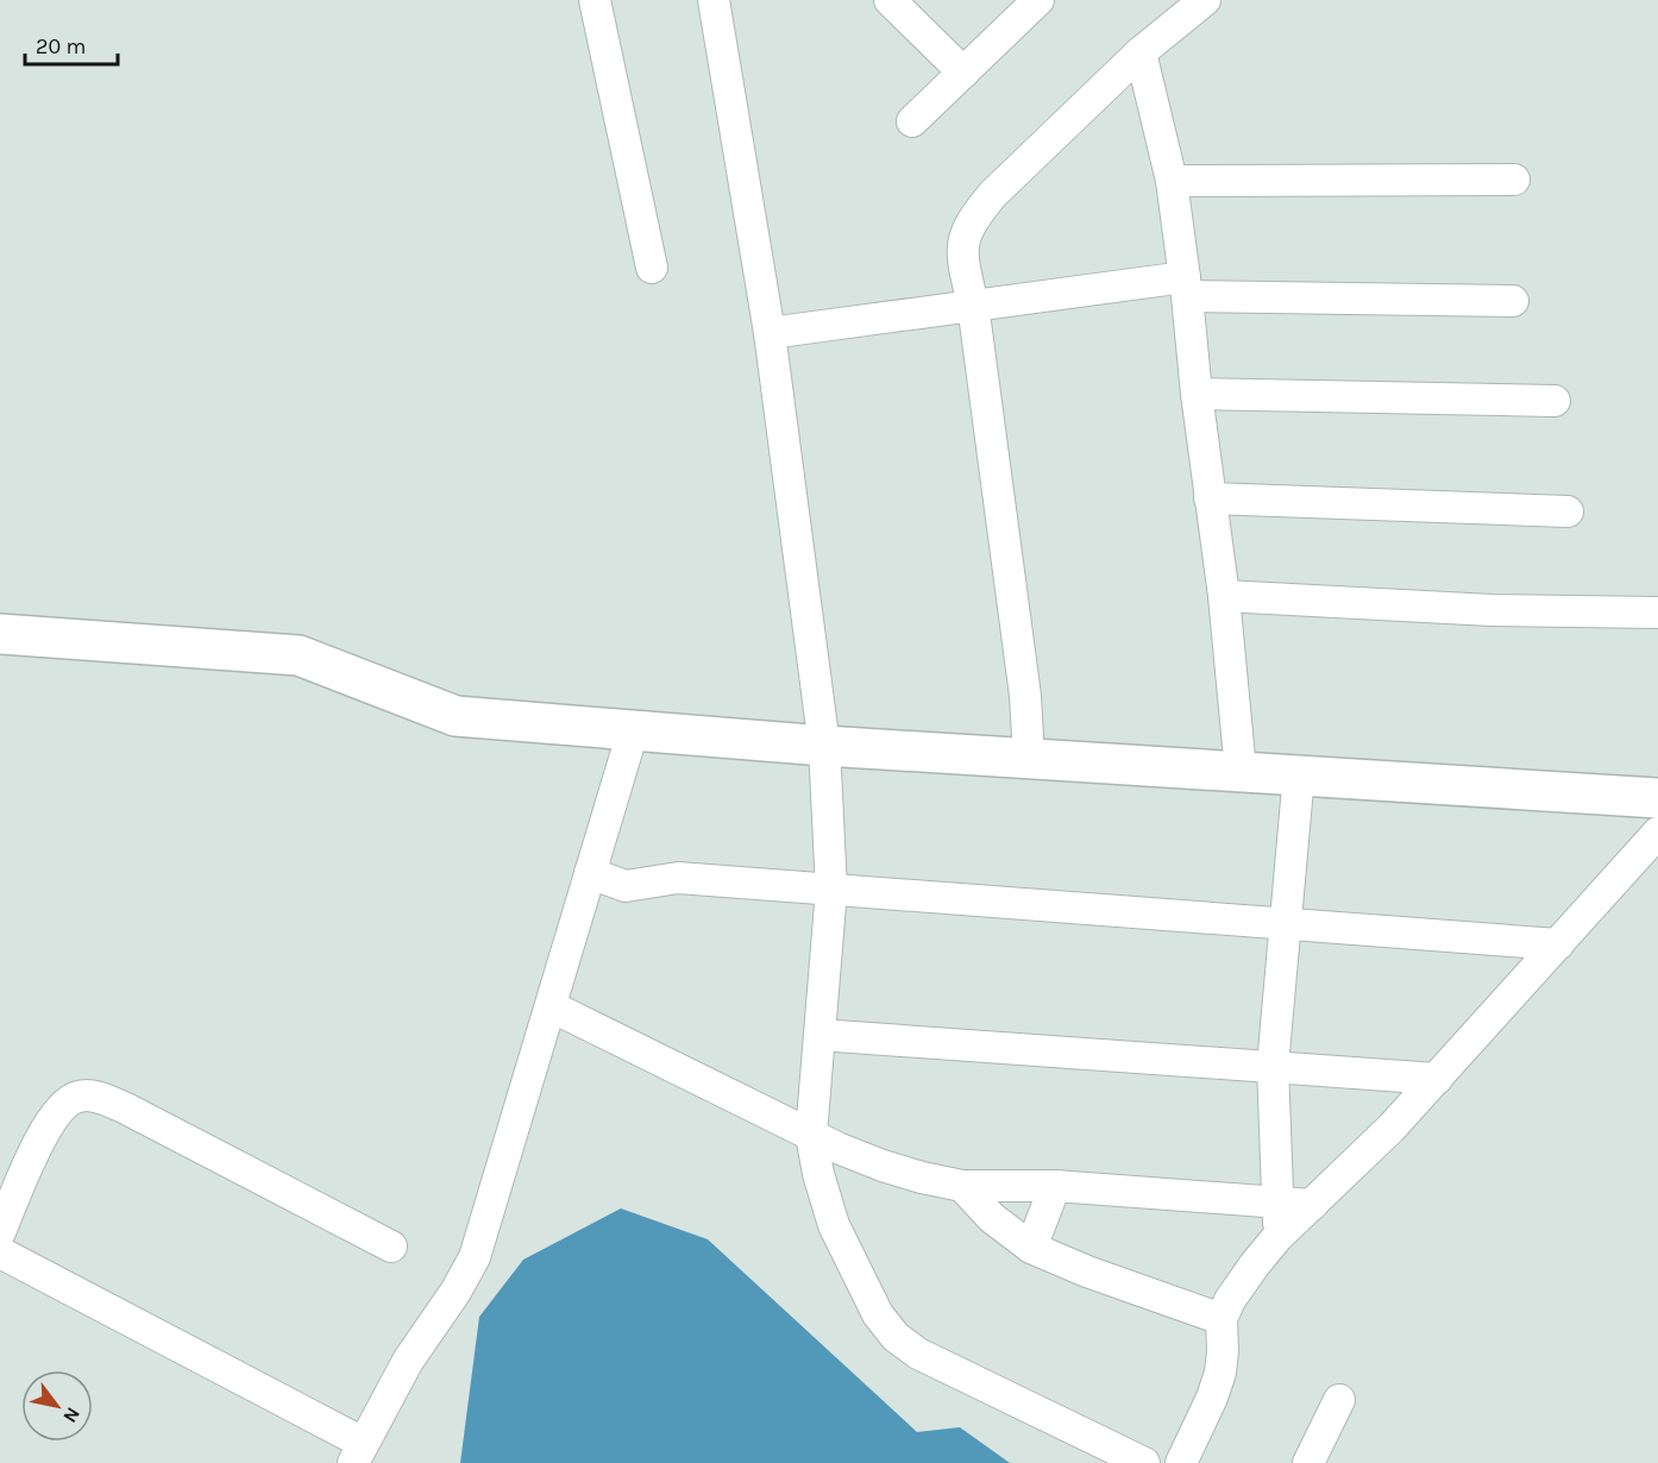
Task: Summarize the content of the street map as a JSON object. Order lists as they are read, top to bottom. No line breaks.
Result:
{"scale_bar":"20 m","north":"bottom right"}
